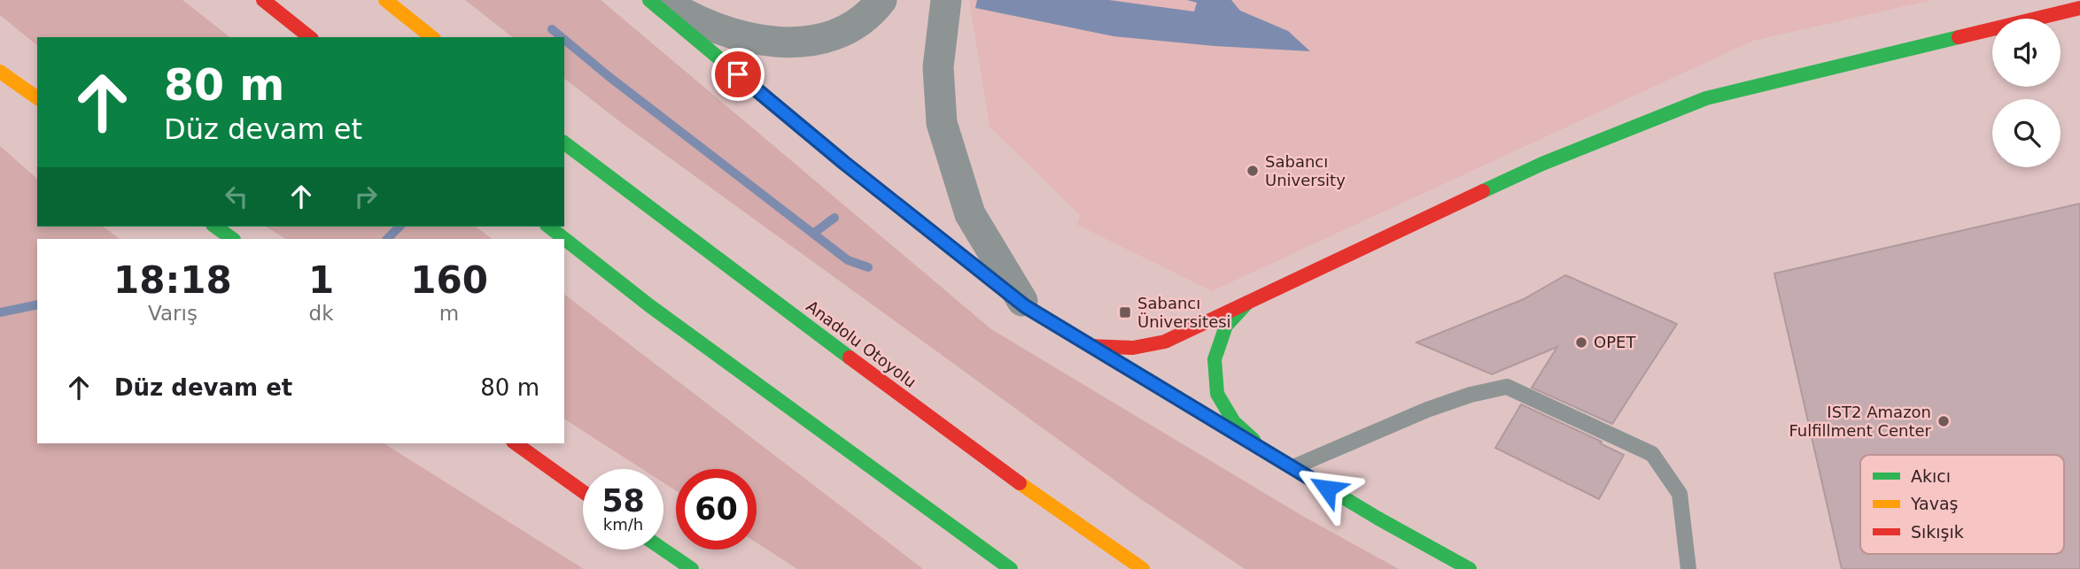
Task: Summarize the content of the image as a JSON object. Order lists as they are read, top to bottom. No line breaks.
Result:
{"streets":{"main road":["Anadolu Otoyolu"]},"places":{"other":["Sabancı University","OPET","IST2 Amazon Fulfillment Center"],"transit":["Sabancı Üniversitesi"]},"legend":["Akıcı","Yavaş","Sıkışık"],"page":{"turn":["80 m","Düz devam et"],"eta":["18:18","Varış","1","dk","160","m"],"list":[{"name":"Düz devam et","value":"80 m"}],"speed":"58 km/h","limit":"60"}}
